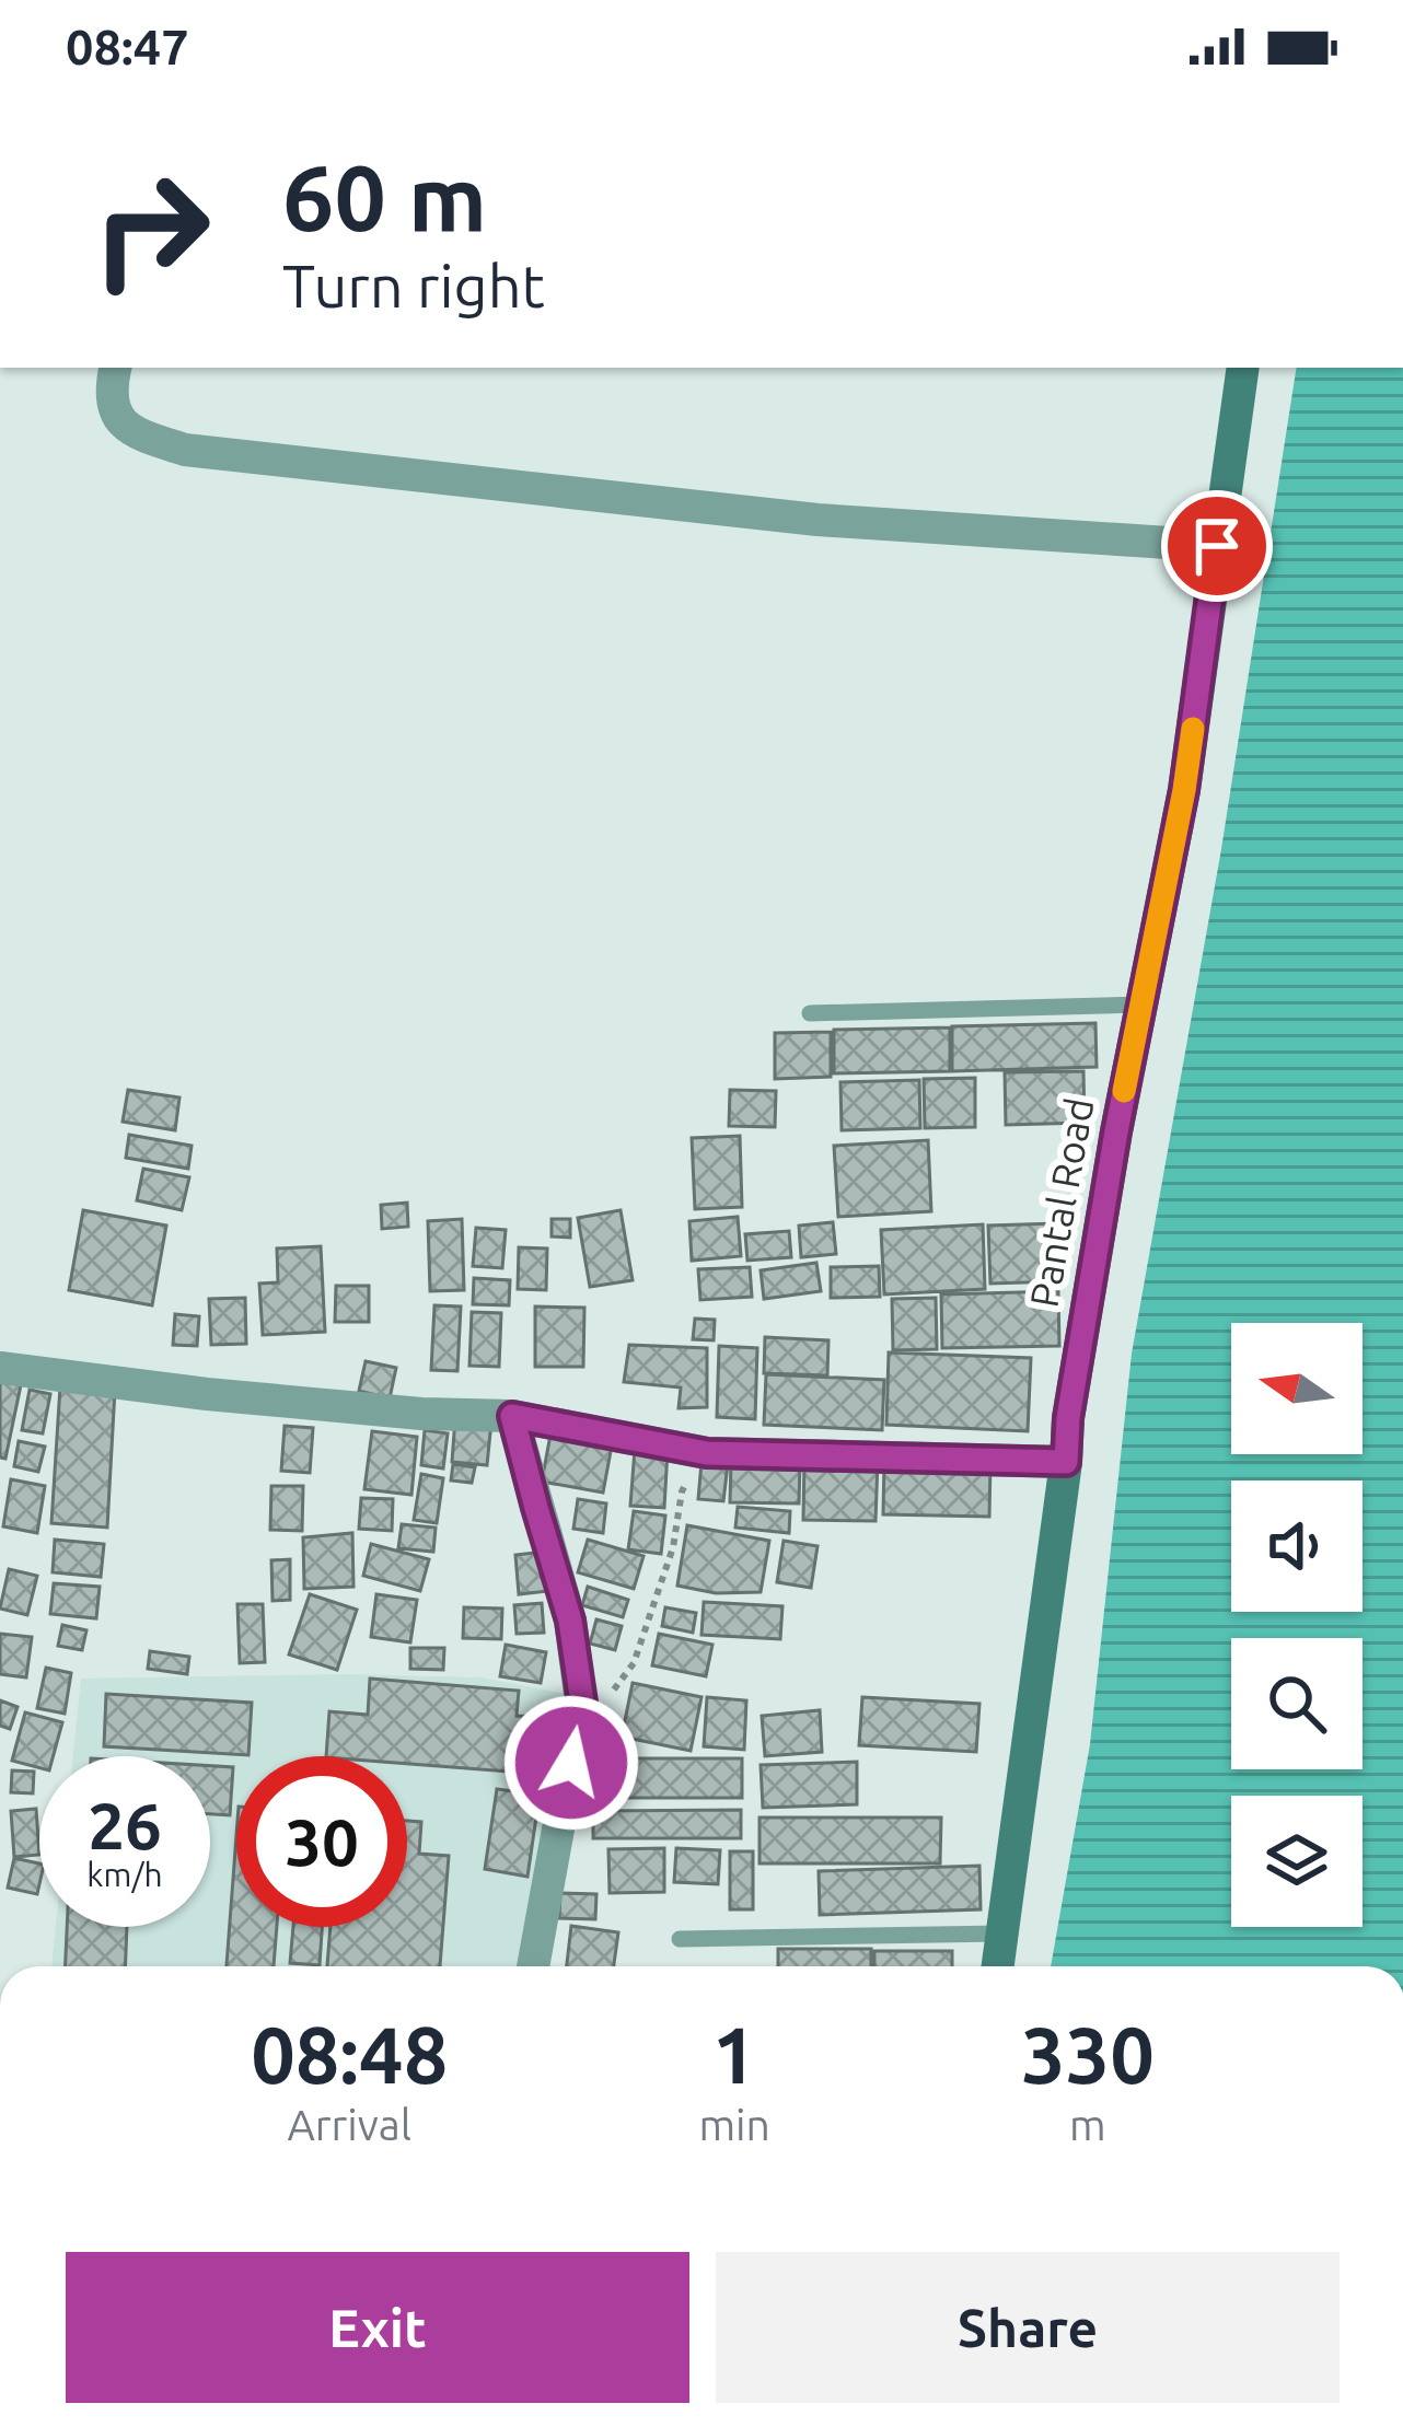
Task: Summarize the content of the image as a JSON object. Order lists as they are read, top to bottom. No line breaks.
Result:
{"streets":{"street":["Pantal Road"]},"north":"left","page":{"status":"08:47","turn":["60 m","Turn right"],"speed":"26 km/h","limit":"30","eta":["08:48","Arrival","1","min","330","m"],"buttons":["Exit","Share"]}}
